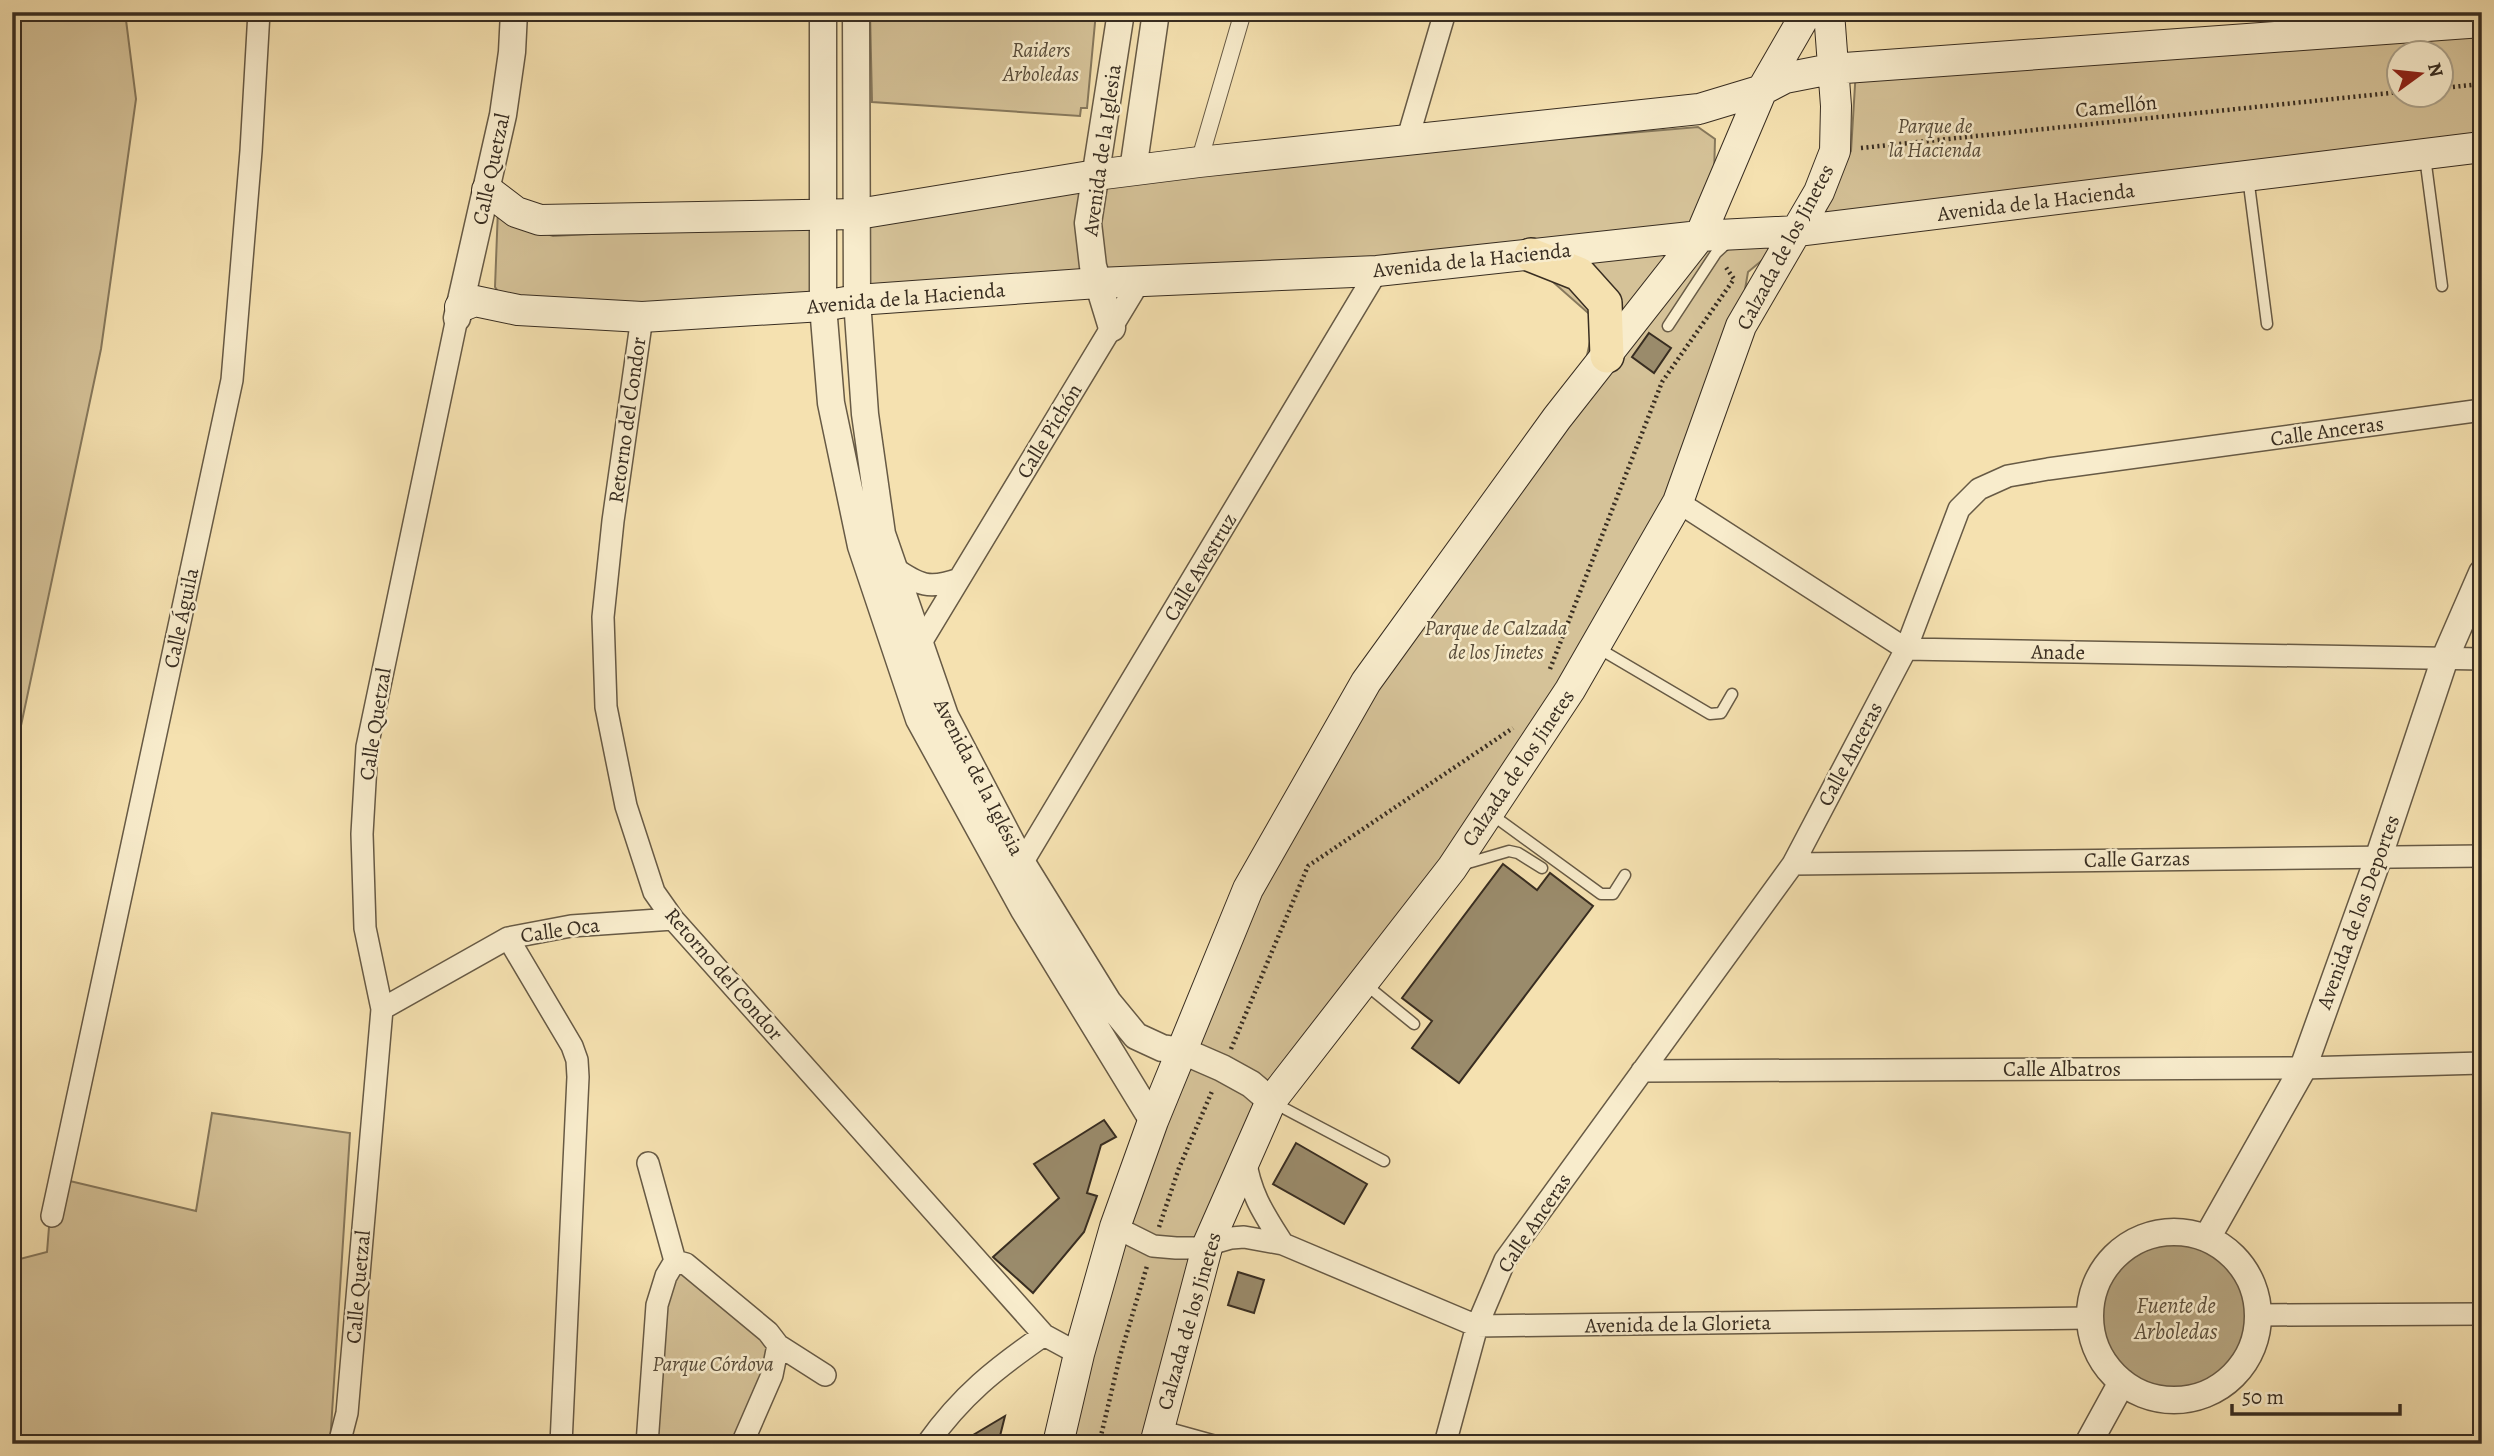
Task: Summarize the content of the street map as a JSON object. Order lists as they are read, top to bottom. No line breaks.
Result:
{"streets":{"main road":["Avenida de la Hacienda","Calzada de los Jinetes"],"street":["Avenida de la Iglesia","Calle Quetzal","Retorno del Condor","Calle Pichón","Calle Anceras","Calle Avestruz","Calle Águila","Anade","Avenida de la Iglésia","Calle Garzas","Avenida de los Deportes","Calle Oca","Calle Albatros","Avenida de la Glorieta"],"path":["Camellón"]},"crossings":[["Camellón","Calzada de los Jinetes"],["Avenida de la Iglesia","Avenida de la Hacienda"],["Avenida de la Iglesia","Calle Pichón"],["Calle Quetzal","Avenida de la Hacienda"],["Calle Quetzal","Calle Oca"],["Avenida de la Hacienda","Calzada de los Jinetes"],["Avenida de la Hacienda","Retorno del Condor"],["Avenida de la Hacienda","Calle Pichón"],["Avenida de la Hacienda","Calle Avestruz"],["Avenida de la Hacienda","Avenida de la Iglésia"],["Calzada de los Jinetes","Avenida de la Iglésia"],["Calzada de los Jinetes","Avenida de la Glorieta"],["Retorno del Condor","Calle Oca"],["Calle Pichón","Avenida de la Iglésia"],["Calle Anceras","Anade"],["Calle Anceras","Calle Garzas"],["Calle Anceras","Calle Albatros"],["Calle Anceras","Avenida de la Glorieta"],["Calle Avestruz","Avenida de la Iglésia"],["Anade","Avenida de los Deportes"],["Calle Garzas","Avenida de los Deportes"],["Avenida de los Deportes","Calle Albatros"],["Avenida de los Deportes","Avenida de la Glorieta"]],"water":["Fuente de Arboledas"],"parks":["Raiders Arboledas","Parque de la Hacienda","Parque de Calzada de los Jinetes","Parque Córdova"],"scale_bar":"50 m","north":"right"}
